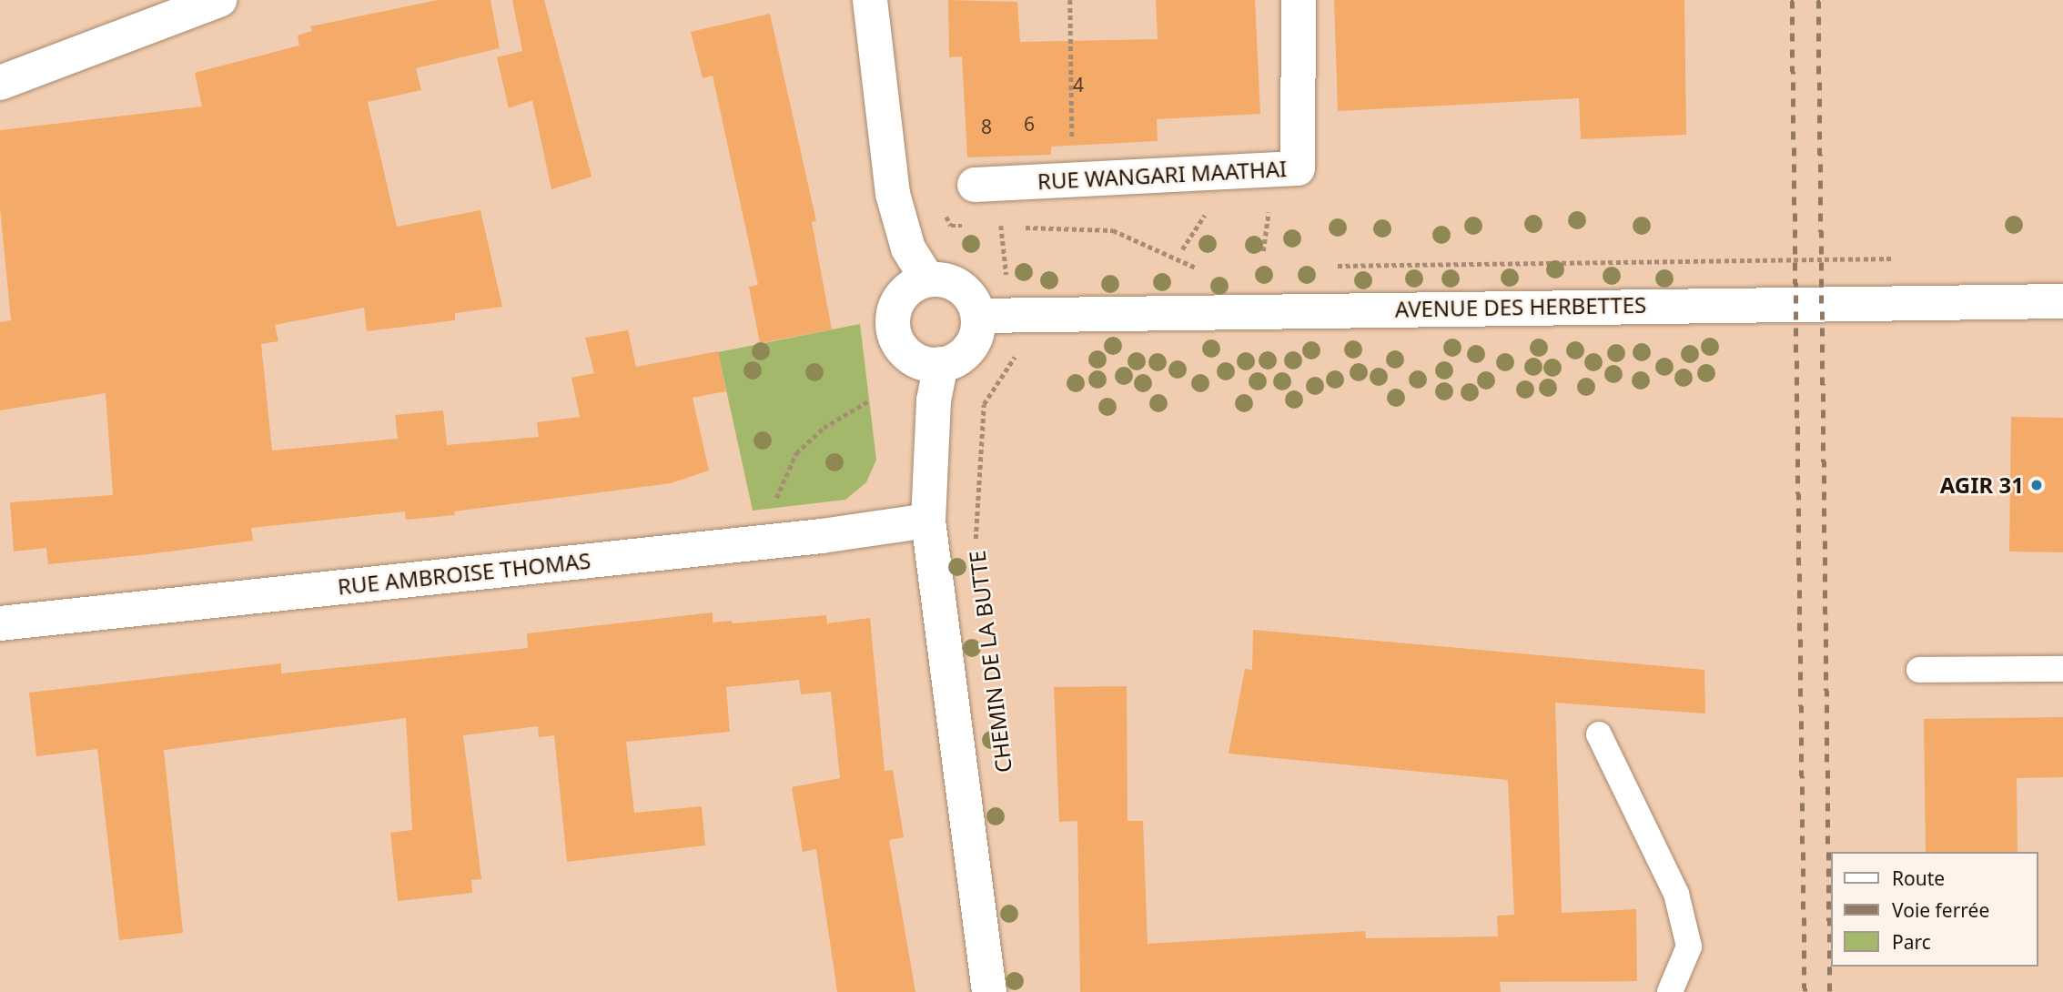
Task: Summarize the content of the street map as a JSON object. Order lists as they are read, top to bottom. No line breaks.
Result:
{"streets":{"street":["RUE WANGARI MAATHAI","AVENUE DES HERBETTES","RUE AMBROISE THOMAS","CHEMIN DE LA BUTTE"]},"crossings":[["AVENUE DES HERBETTES","CHEMIN DE LA BUTTE"],["RUE AMBROISE THOMAS","CHEMIN DE LA BUTTE"]],"places":["AGIR 31"],"house_numbers":["4","6","8"],"legend":["Route","Voie ferrée","Parc"]}
